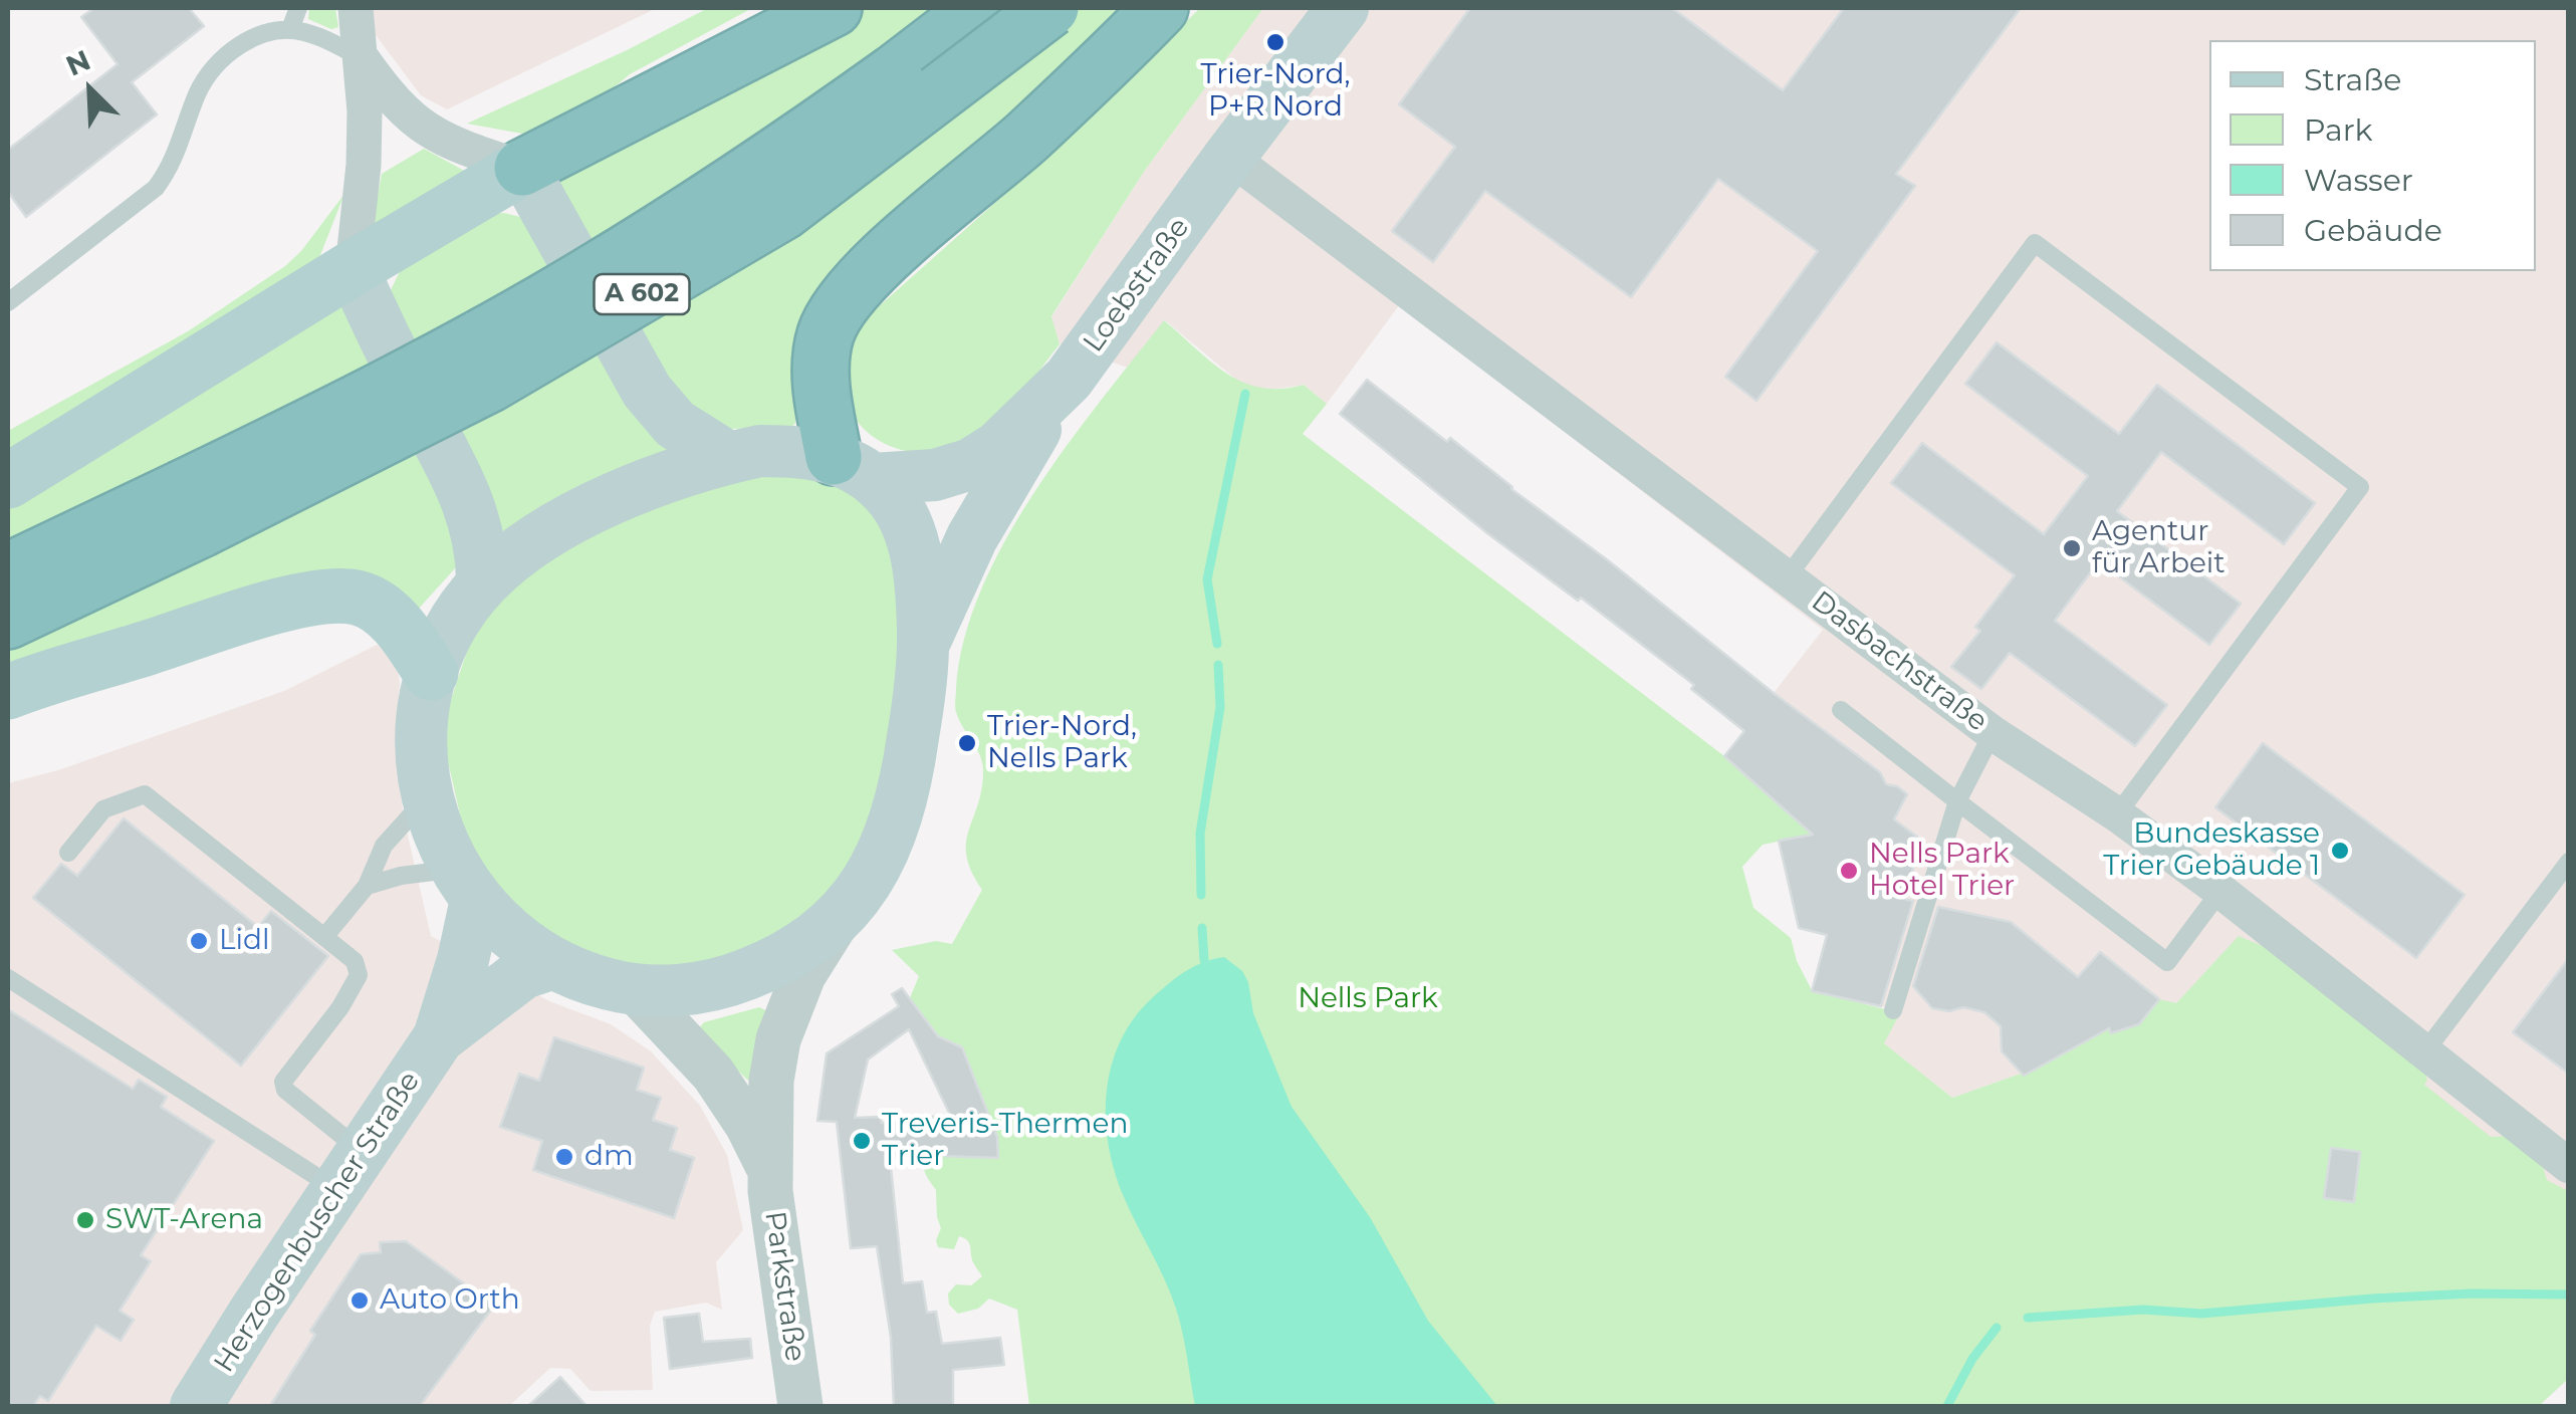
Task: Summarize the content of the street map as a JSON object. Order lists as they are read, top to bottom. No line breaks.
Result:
{"streets":{"highway":["A 602"],"main road":["Loebstraße","Herzogenbuscher Straße"],"street":["Dasbachstraße","Parkstraße"]},"crossings":[["Loebstraße","Dasbachstraße"],["Loebstraße","Herzogenbuscher Straße"],["Loebstraße","Parkstraße"]],"parks":["Nells Park"],"places":["Trier-Nord, P+R Nord","Agentur für Arbeit","Trier-Nord, Nells Park","Bundeskasse Trier Gebäude 1","Nells Park Hotel Trier","Lidl","Treveris-Thermen Trier","dm","SWT-Arena","Auto Orth"],"legend":["Straße","Park","Wasser","Gebäude"],"north":"top left"}
